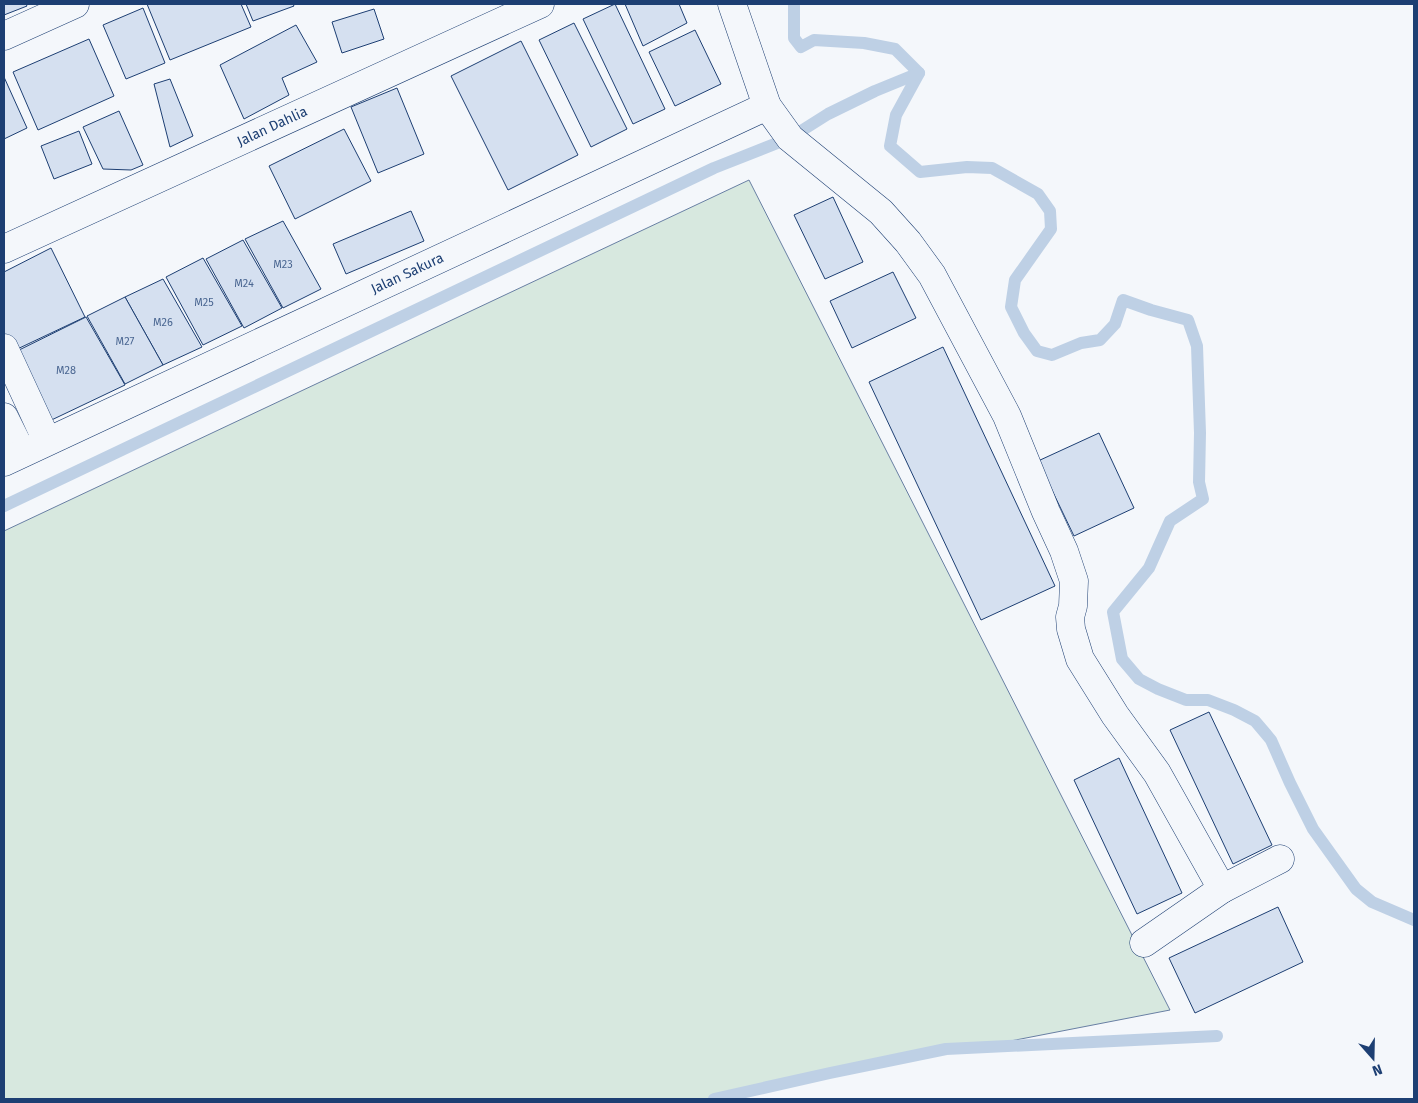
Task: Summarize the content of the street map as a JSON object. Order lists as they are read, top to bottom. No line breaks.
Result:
{"streets":{"street":["Jalan Dahlia","Jalan Sakura"]},"house_numbers":["M23","M24","M25","M26","M27","M28"],"north":"bottom"}
